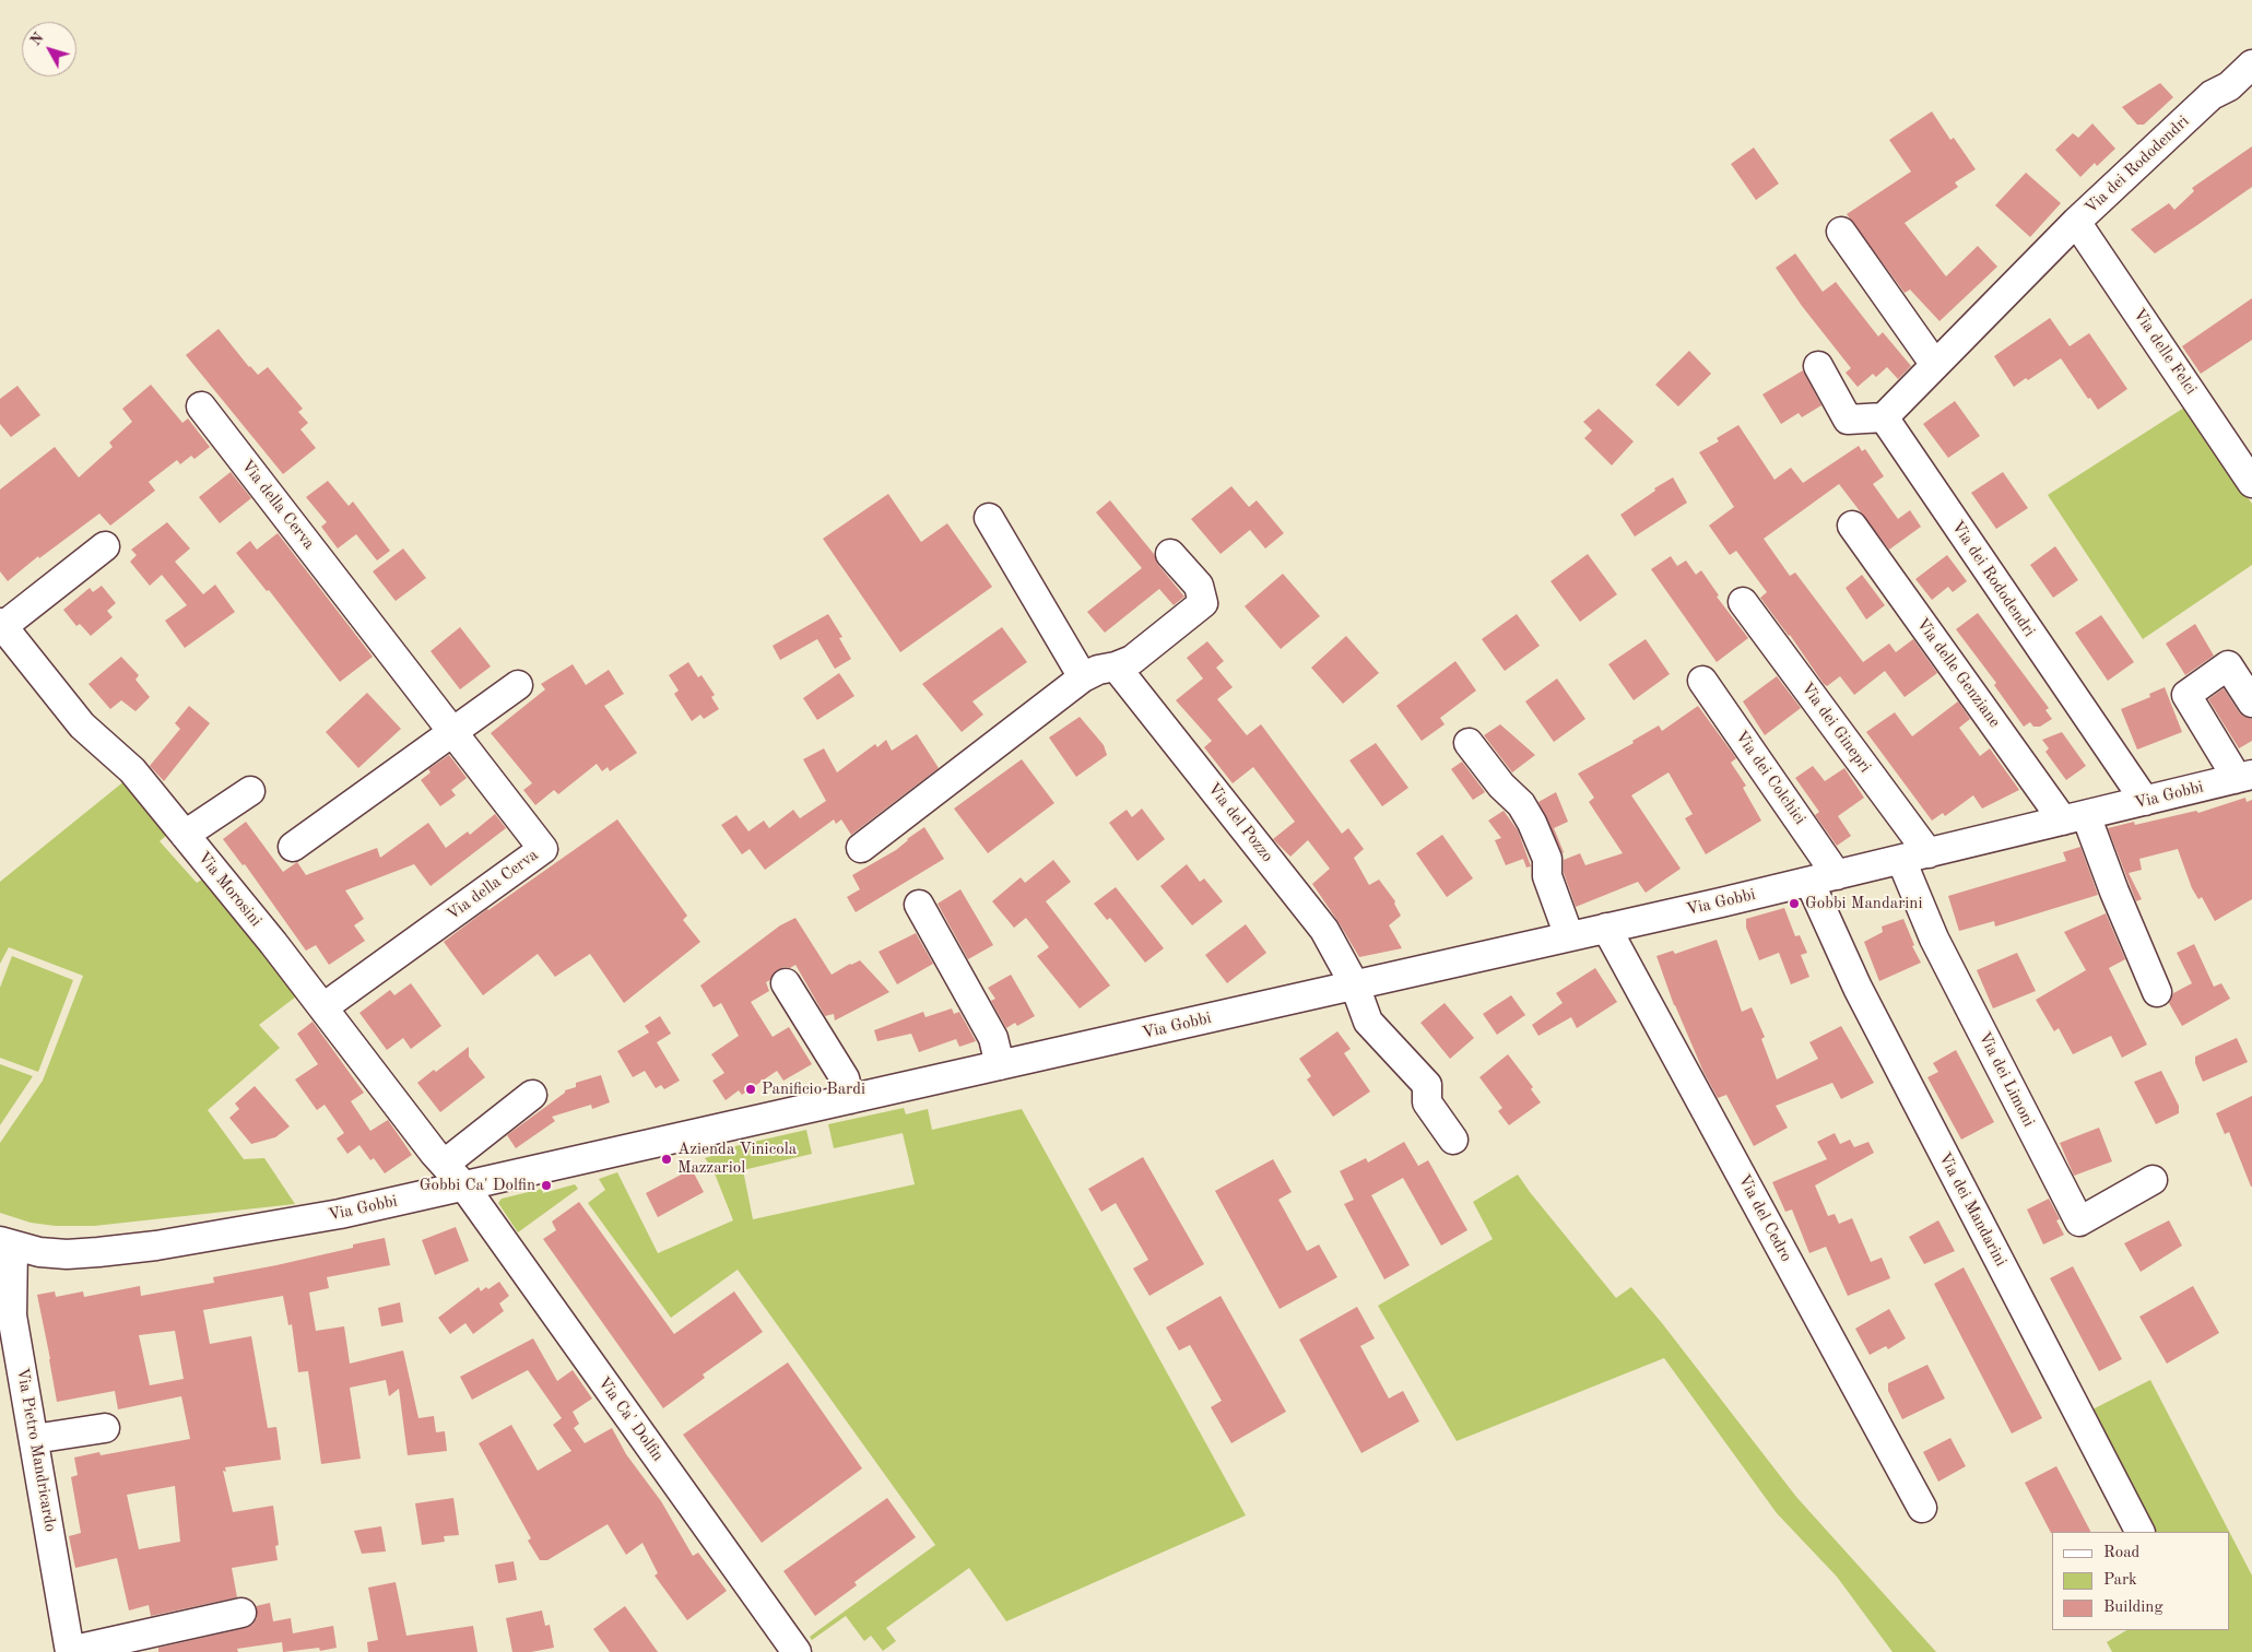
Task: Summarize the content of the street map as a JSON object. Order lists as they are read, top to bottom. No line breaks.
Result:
{"streets":{"street":["Via dei Rododendri","Via delle Felci","Via della Cerva","Via delle Genziane","Via dei Ginepri","Via dei Colchici","Via Gobbi","Via del Pozzo","Via Morosini","Via dei Limoni","Via dei Mandarini","Via del Cedro","Via Ca' Dolfin","Via Pietro Mandricardo"]},"crossings":[["Via dei Rododendri","Via delle Felci"],["Via dei Rododendri","Via Gobbi"],["Via della Cerva","Via Morosini"],["Via delle Genziane","Via Gobbi"],["Via dei Ginepri","Via Gobbi"],["Via dei Colchici","Via Gobbi"],["Via dei Colchici","Via dei Mandarini"],["Via Gobbi","Via del Pozzo"],["Via Gobbi","Via Morosini"],["Via Gobbi","Via dei Limoni"],["Via Gobbi","Via dei Mandarini"],["Via Gobbi","Via del Cedro"],["Via Gobbi","Via Ca' Dolfin"],["Via Gobbi","Via Pietro Mandricardo"],["Via Morosini","Via Ca' Dolfin"]],"places":["Gobbi Mandarini","Panificio Bardi","Azienda Vinicola Mazzariol","Gobbi Ca' Dolfin"],"legend":["Road","Park","Building"],"north":"top left"}
